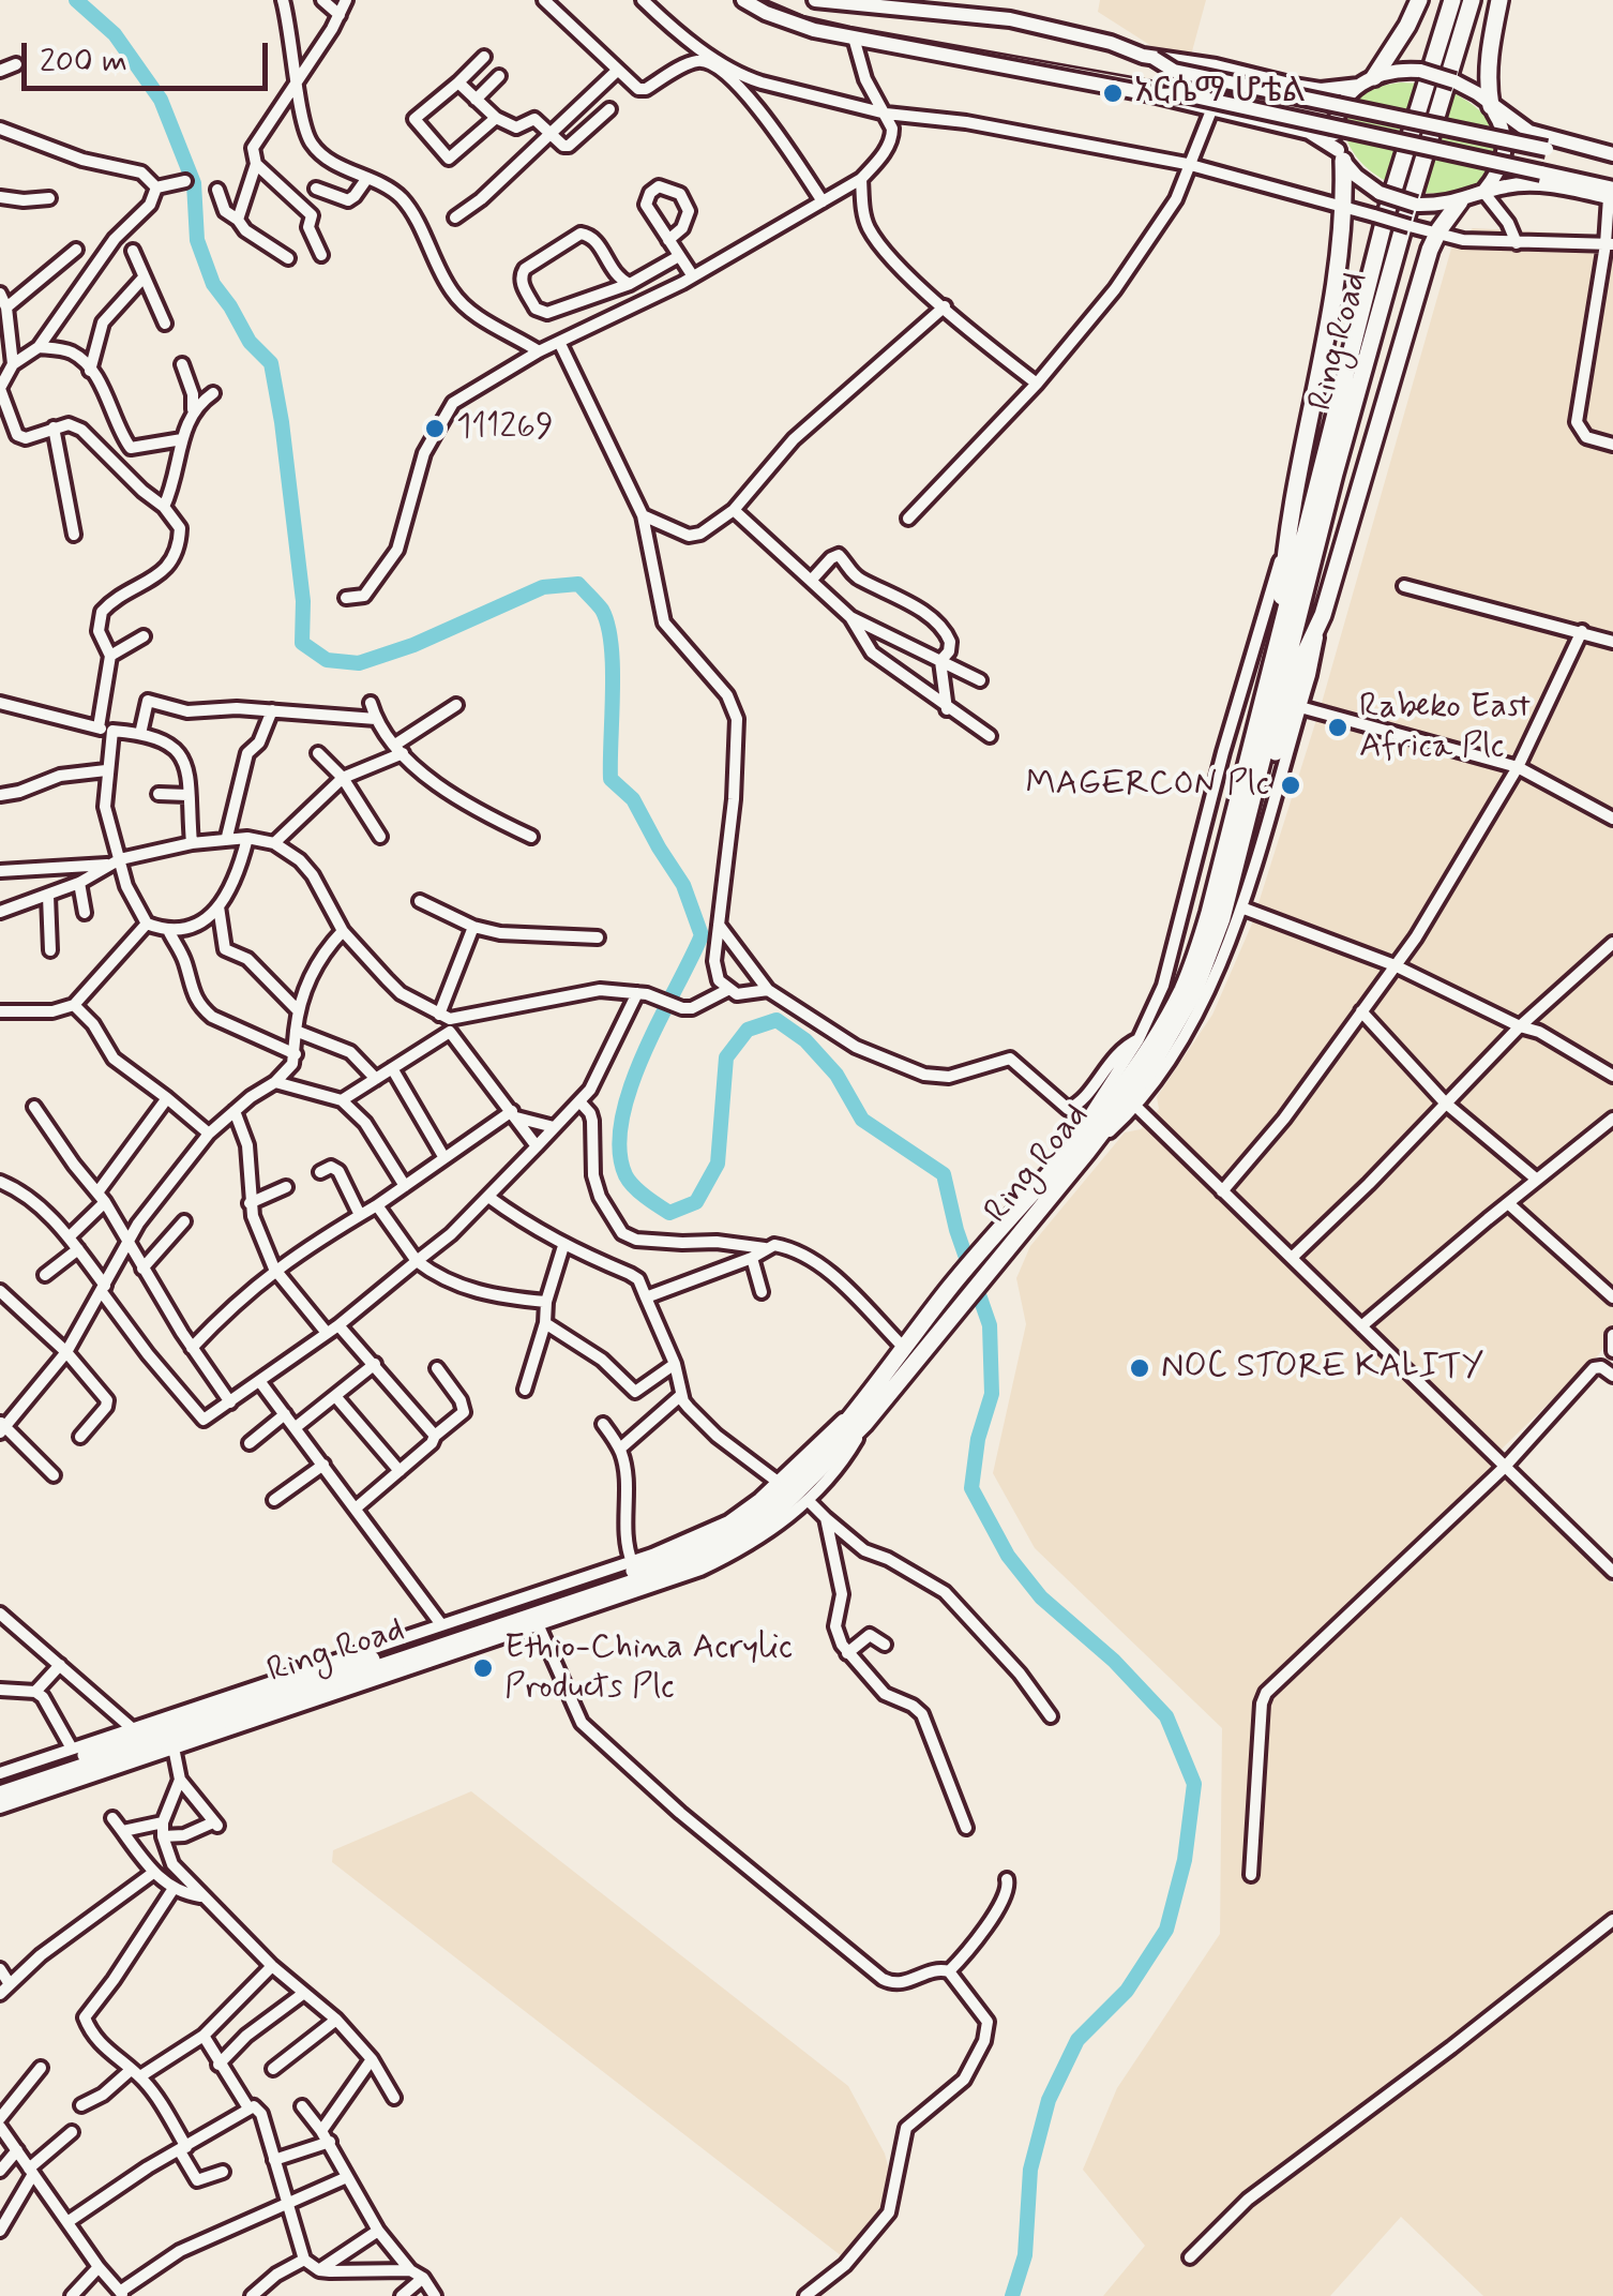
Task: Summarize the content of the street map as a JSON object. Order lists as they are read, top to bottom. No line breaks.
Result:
{"streets":{"highway":["Ring Road"]},"places":["አርሴማ ሆቴል","111269","Rabeko East Africa Plc","MAGERCON Plc","NOC STORE KALITY","Ethio-China Acrylic Products Plc"],"scale_bar":"200 m"}
